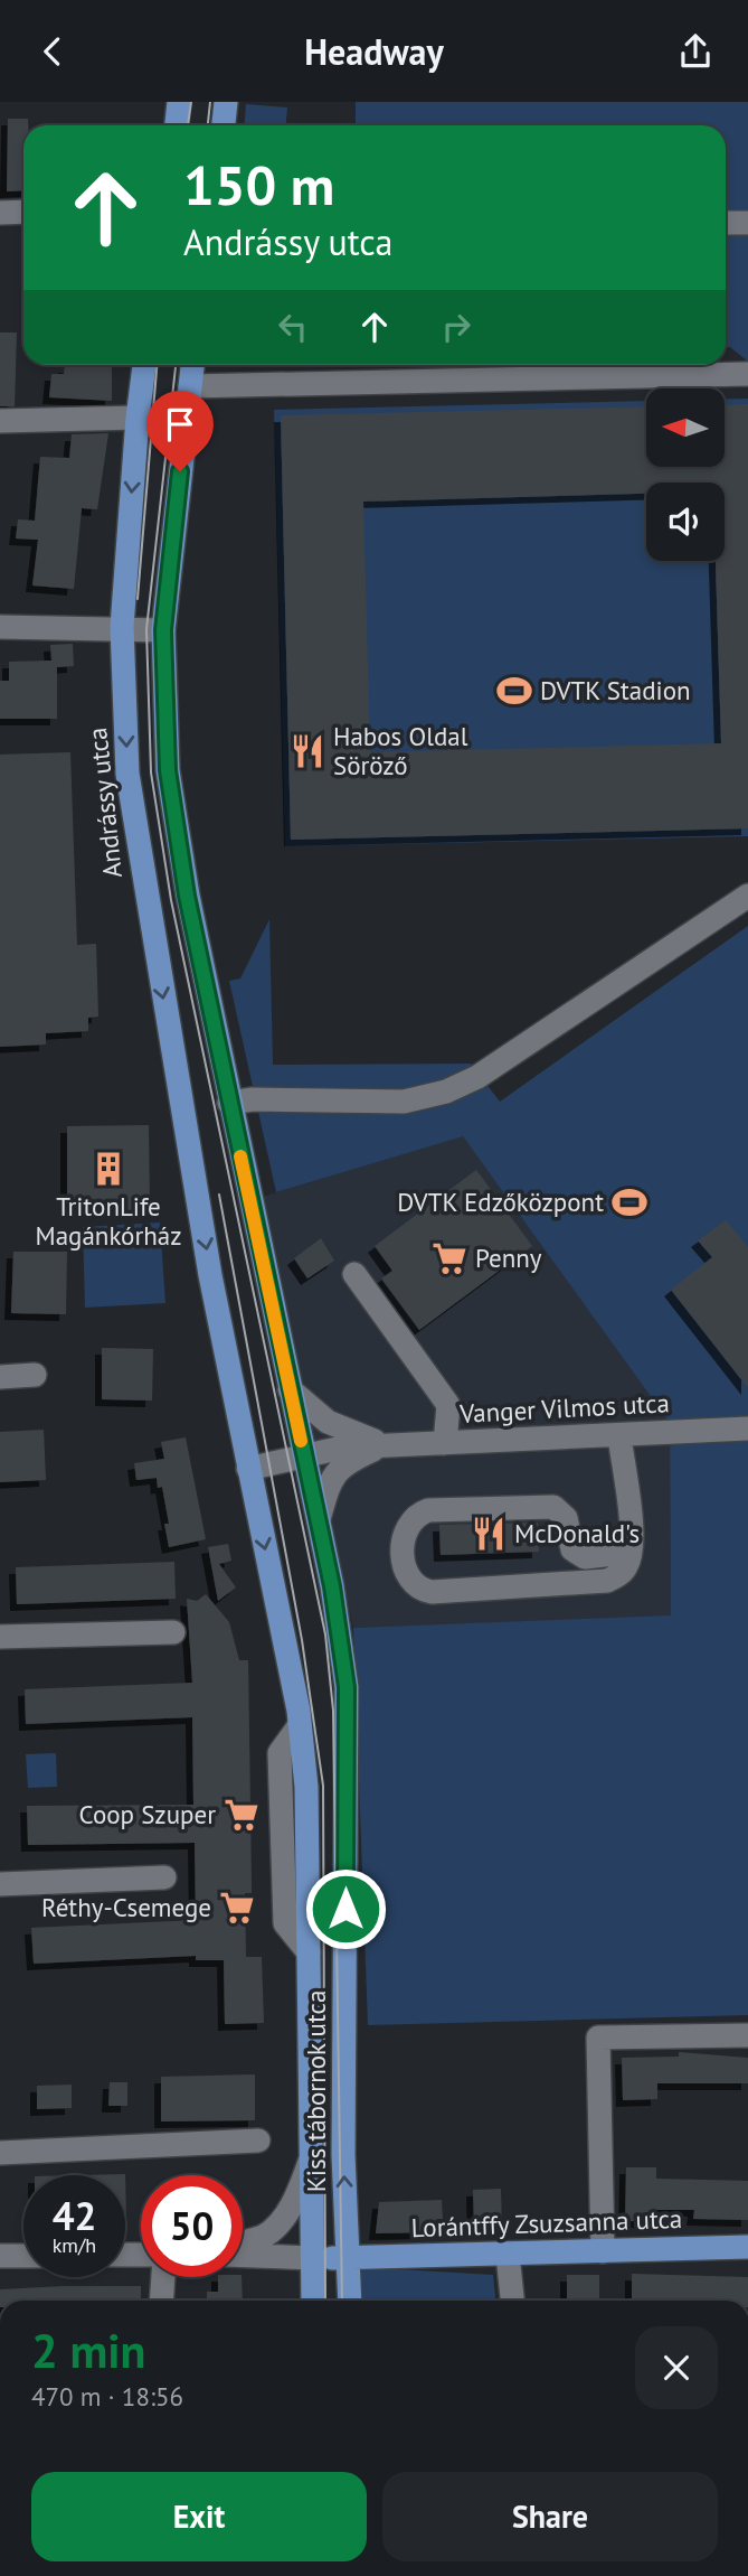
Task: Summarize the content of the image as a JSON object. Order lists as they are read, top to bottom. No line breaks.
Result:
{"streets":{"main road":["Andrássy utca","Kiss tábornok utca","Lorántffy Zsuzsanna utca"],"street":["Vanger Vilmos utca"]},"crossings":[["Andrássy utca","Vanger Vilmos utca"],["Andrássy utca","Kiss tábornok utca"],["Vanger Vilmos utca","Kiss tábornok utca"],["Kiss tábornok utca","Lorántffy Zsuzsanna utca"]],"places":{"sports":["DVTK Stadion","DVTK Edzőközpont"],"restaurant":["Habos Oldal Söröző","McDonald's"],"building":["TritonLife Magánkórház"],"supermarket":["Penny","Coop Szuper","Réthy-Csemege"]},"north":"left","page":{"header":"Headway","turn":["150 m","Andrássy utca"],"speed":"42 km/h","limit":"50","heading":["2 min","470 m · 18:56"],"buttons":["Exit","Share"]}}
